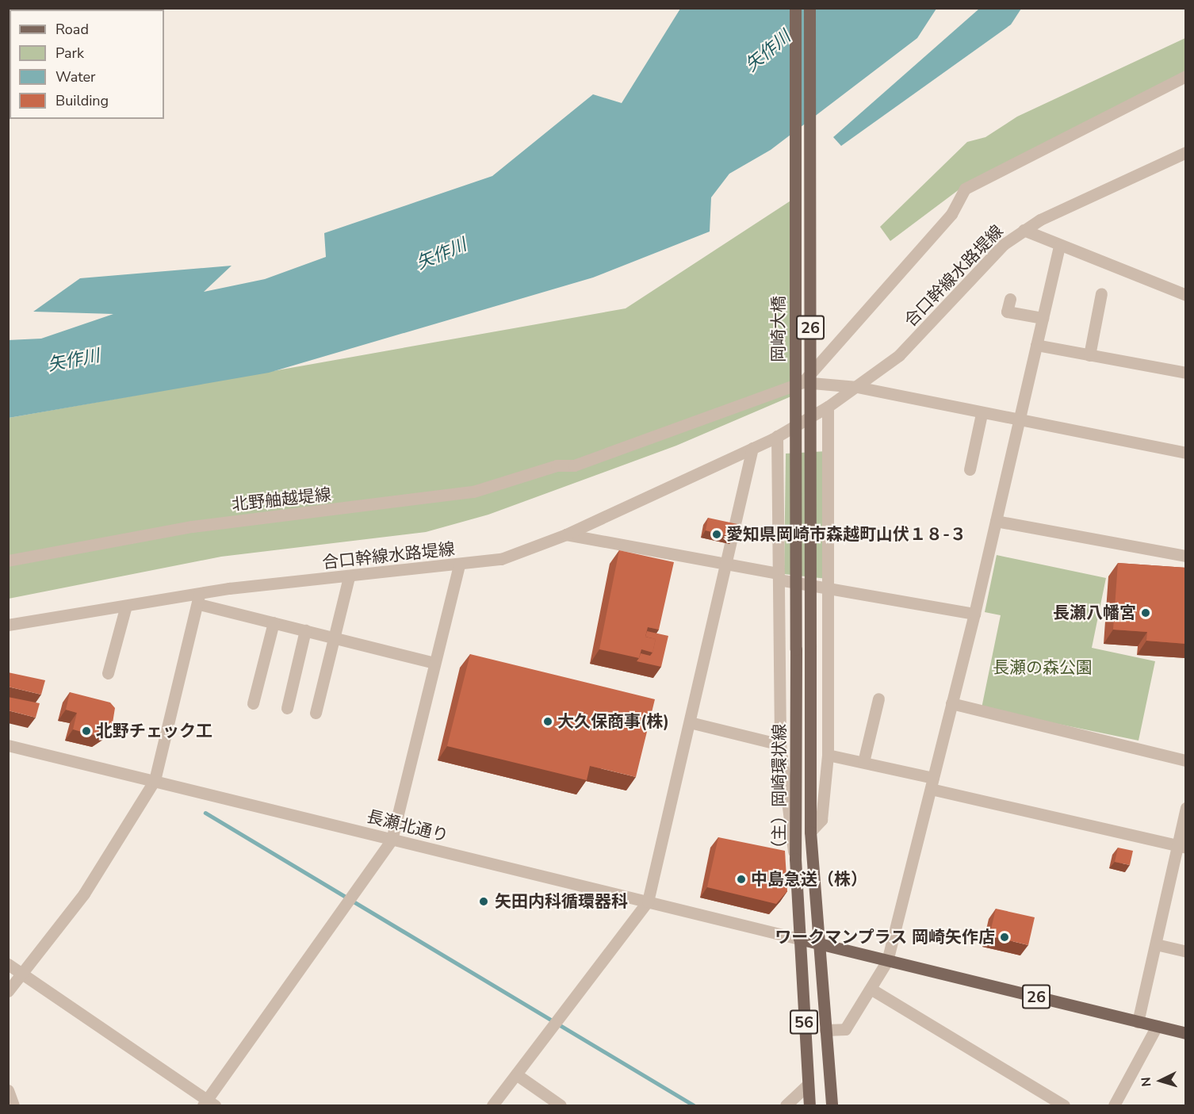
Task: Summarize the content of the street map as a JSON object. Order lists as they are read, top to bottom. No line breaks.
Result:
{"streets":{"main road":["26","岡崎大橋","（主）岡崎環状線","56"],"street":["合口幹線水路堤線","北野舳越堤線","長瀬北通り"]},"crossings":[["26","（主）岡崎環状線"],["26","長瀬北通り"],["26","56"],["岡崎大橋","（主）岡崎環状線"],["（主）岡崎環状線","長瀬北通り"],["（主）岡崎環状線","56"],["長瀬北通り","56"]],"water":["矢作川"],"parks":["長瀬の森公園"],"places":["愛知県岡崎市森越町山伏１８‐３","長瀬八幡宮","大久保商事(株)","北野チェック工","中島急送（株）","矢田内科循環器科","ワークマンプラス 岡崎矢作店"],"legend":["Road","Park","Water","Building"],"north":"left"}
